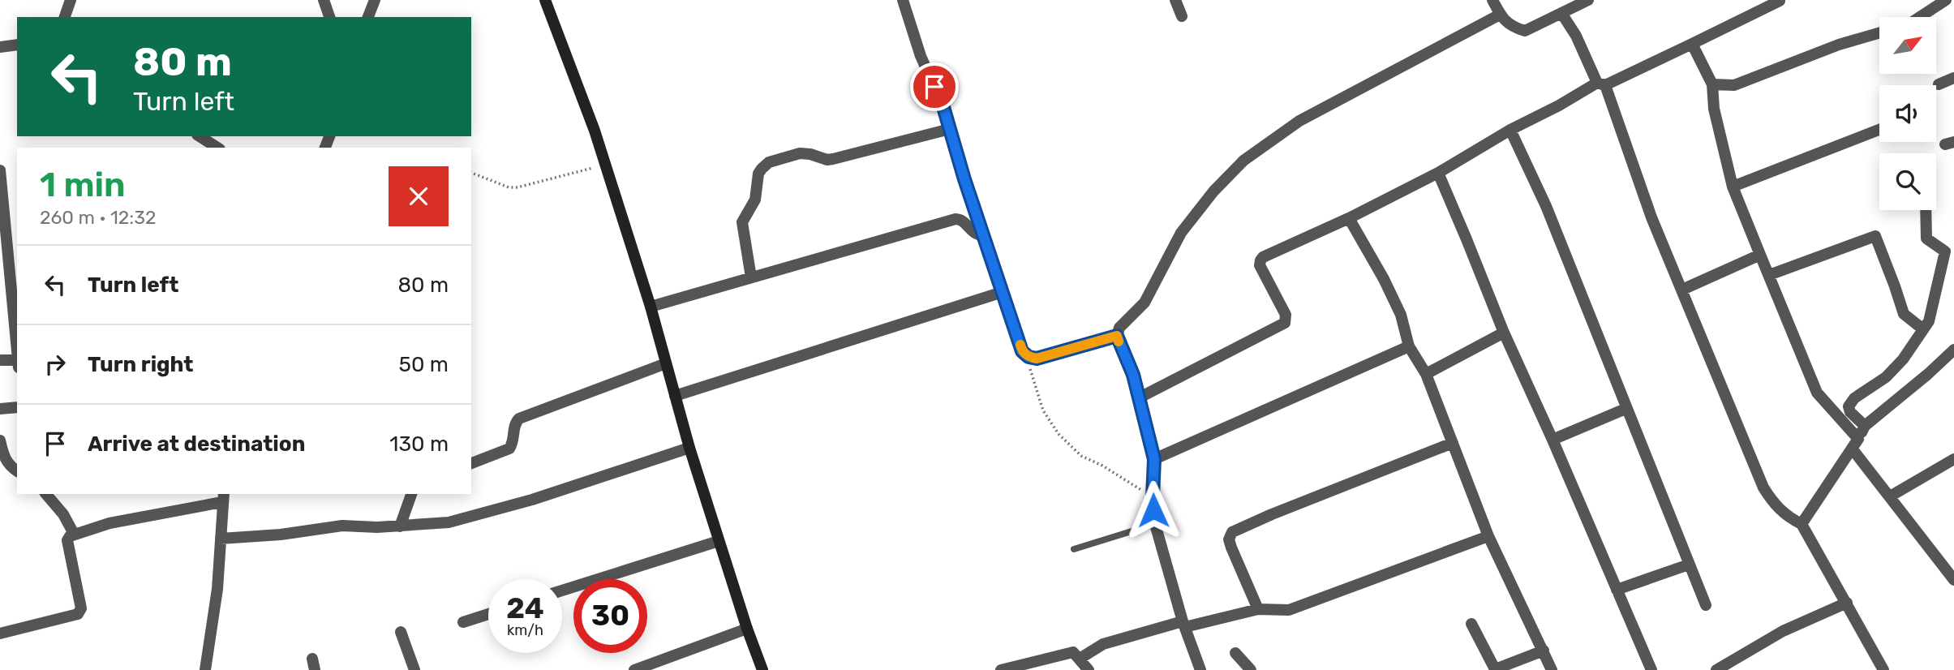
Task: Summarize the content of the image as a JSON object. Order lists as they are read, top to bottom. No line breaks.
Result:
{"north":"top right","page":{"turn":["80 m","Turn left"],"heading":["1 min","260 m · 12:32"],"list":[{"name":"Turn left","value":"80 m"},{"name":"Turn right","value":"50 m"},{"name":"Arrive at destination","value":"130 m"}],"speed":"24 km/h","limit":"30"}}
